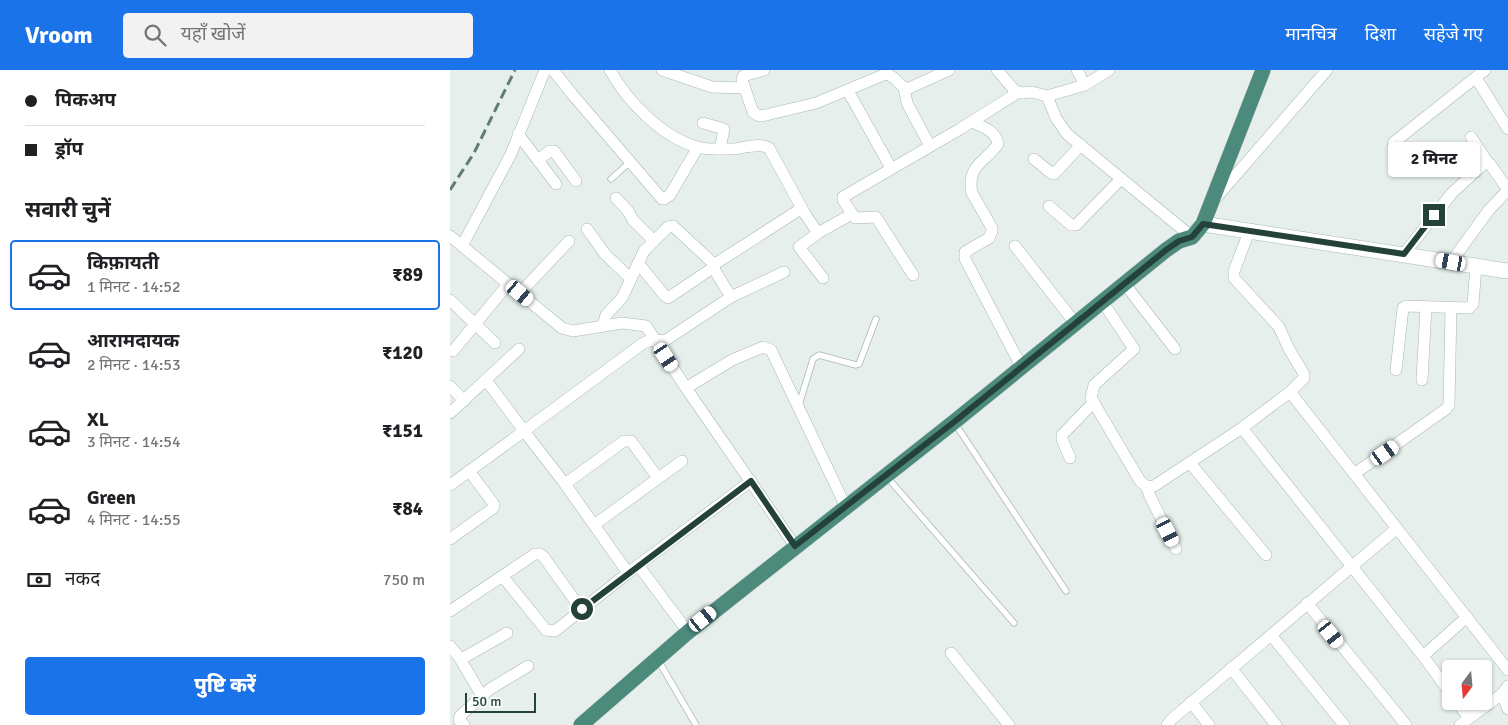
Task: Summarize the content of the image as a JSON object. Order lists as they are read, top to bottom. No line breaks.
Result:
{"scale_bar":"50 m","north":"bottom","page":{"header":"Vroom","search":"यहाँ खोजें","nav":["मानचित्र","दिशा","सहेजे गए"],"banner":["पिकअप","ड्रॉप"],"bubble":"2 मिनट","heading":"सवारी चुनें","list":[{"name":"किफ़ायती","note":"1 मिनट · 14:52","value":"₹89"},{"name":"आरामदायक","note":"2 मिनट · 14:53","value":"₹120"},{"name":"XL","note":"3 मिनट · 14:54","value":"₹151"},{"name":"Green","note":"4 मिनट · 14:55","value":"₹84"}],"pay":["नकद","750 m"],"buttons":"पुष्टि करें","scale":"50 m"}}
